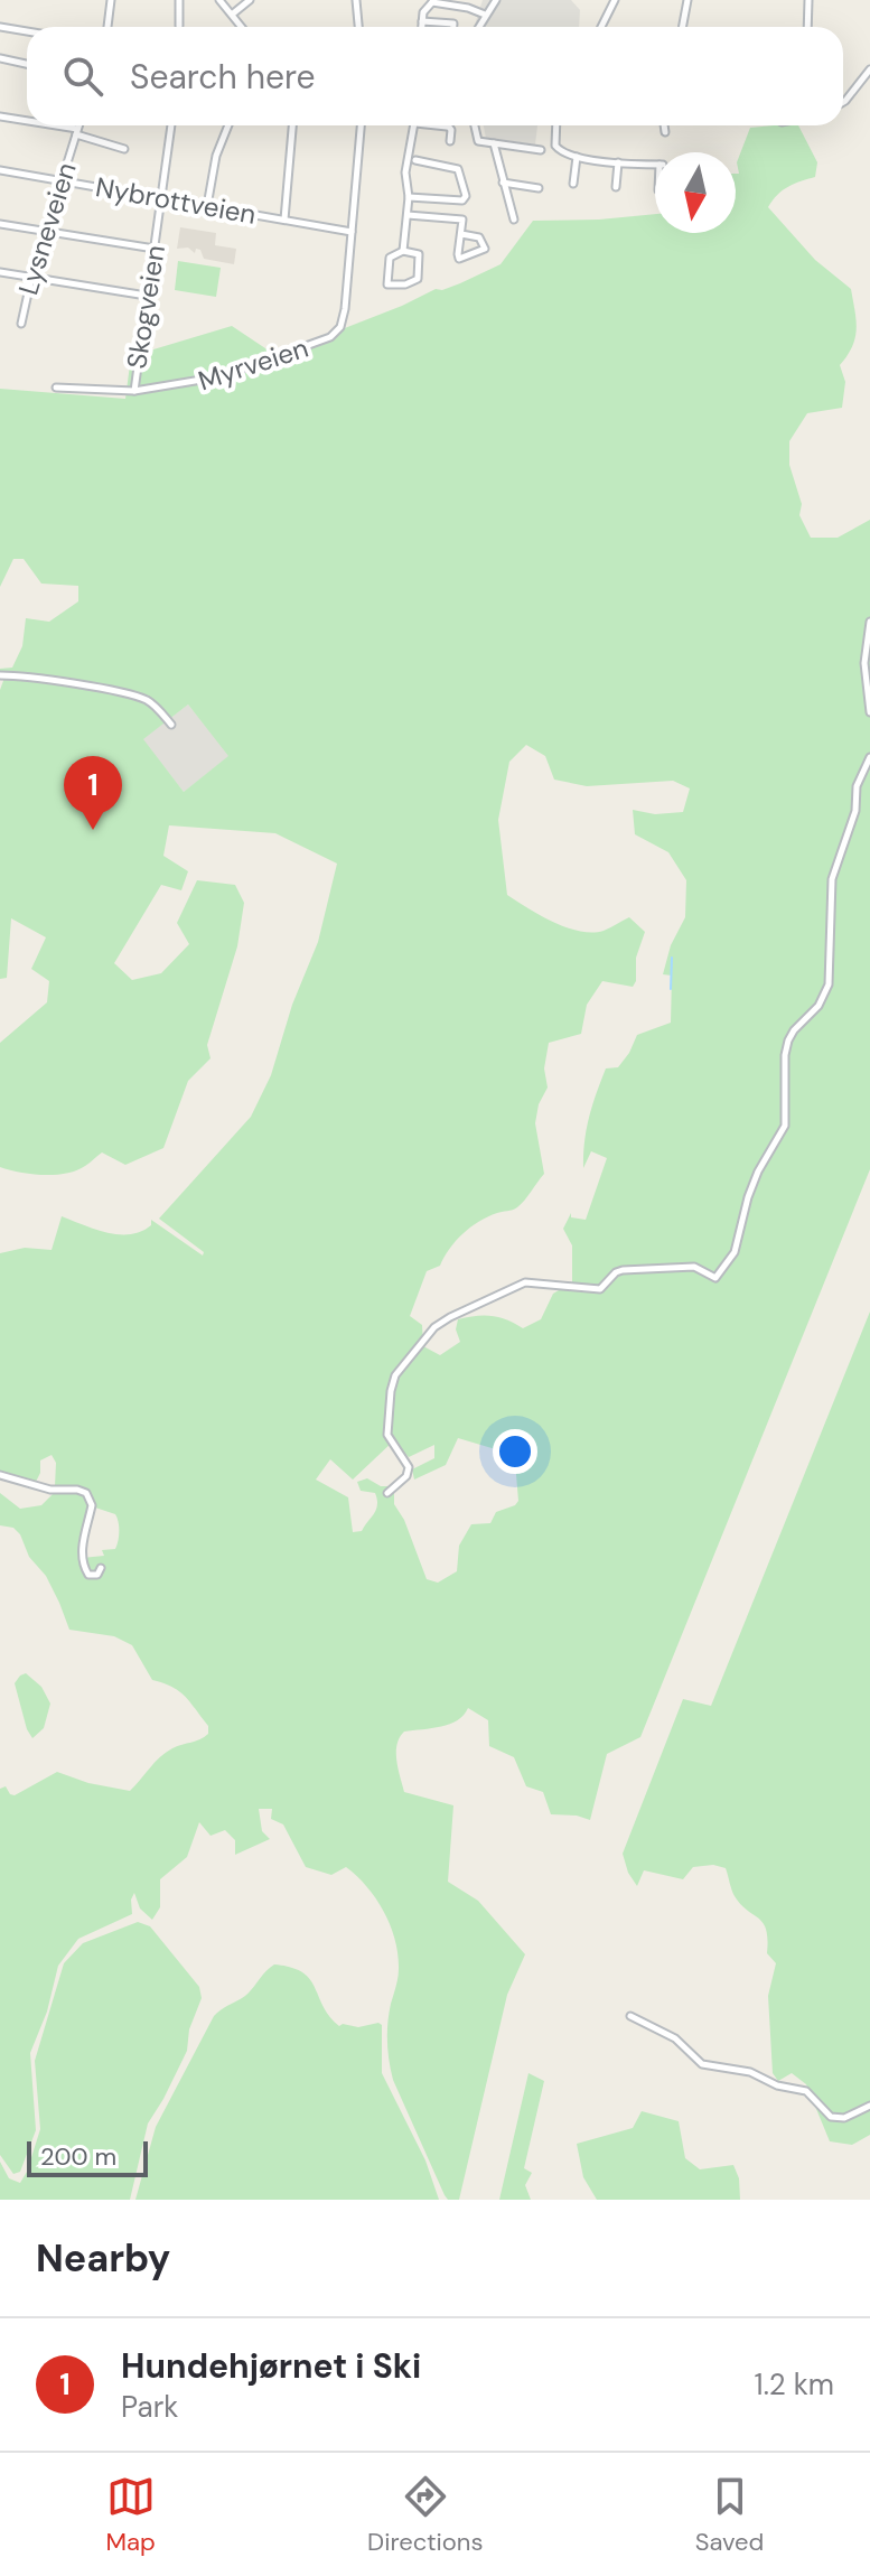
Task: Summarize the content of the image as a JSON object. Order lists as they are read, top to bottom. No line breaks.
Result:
{"streets":{"street":["Nybrottveien","Lysneveien","Skogveien","Myrveien"]},"crossings":[["Nybrottveien","Lysneveien"],["Nybrottveien","Skogveien"],["Nybrottveien","Myrveien"],["Skogveien","Myrveien"]],"scale_bar":"200 m","north":"bottom","page":{"search":"Search here","pins":"1","scale":"200 m","heading":"Nearby","list":[{"mark":"1","name":"Hundehjørnet i Ski","note":"Park","value":"1.2 km"}],"nav":["Map","Directions","Saved"]}}
